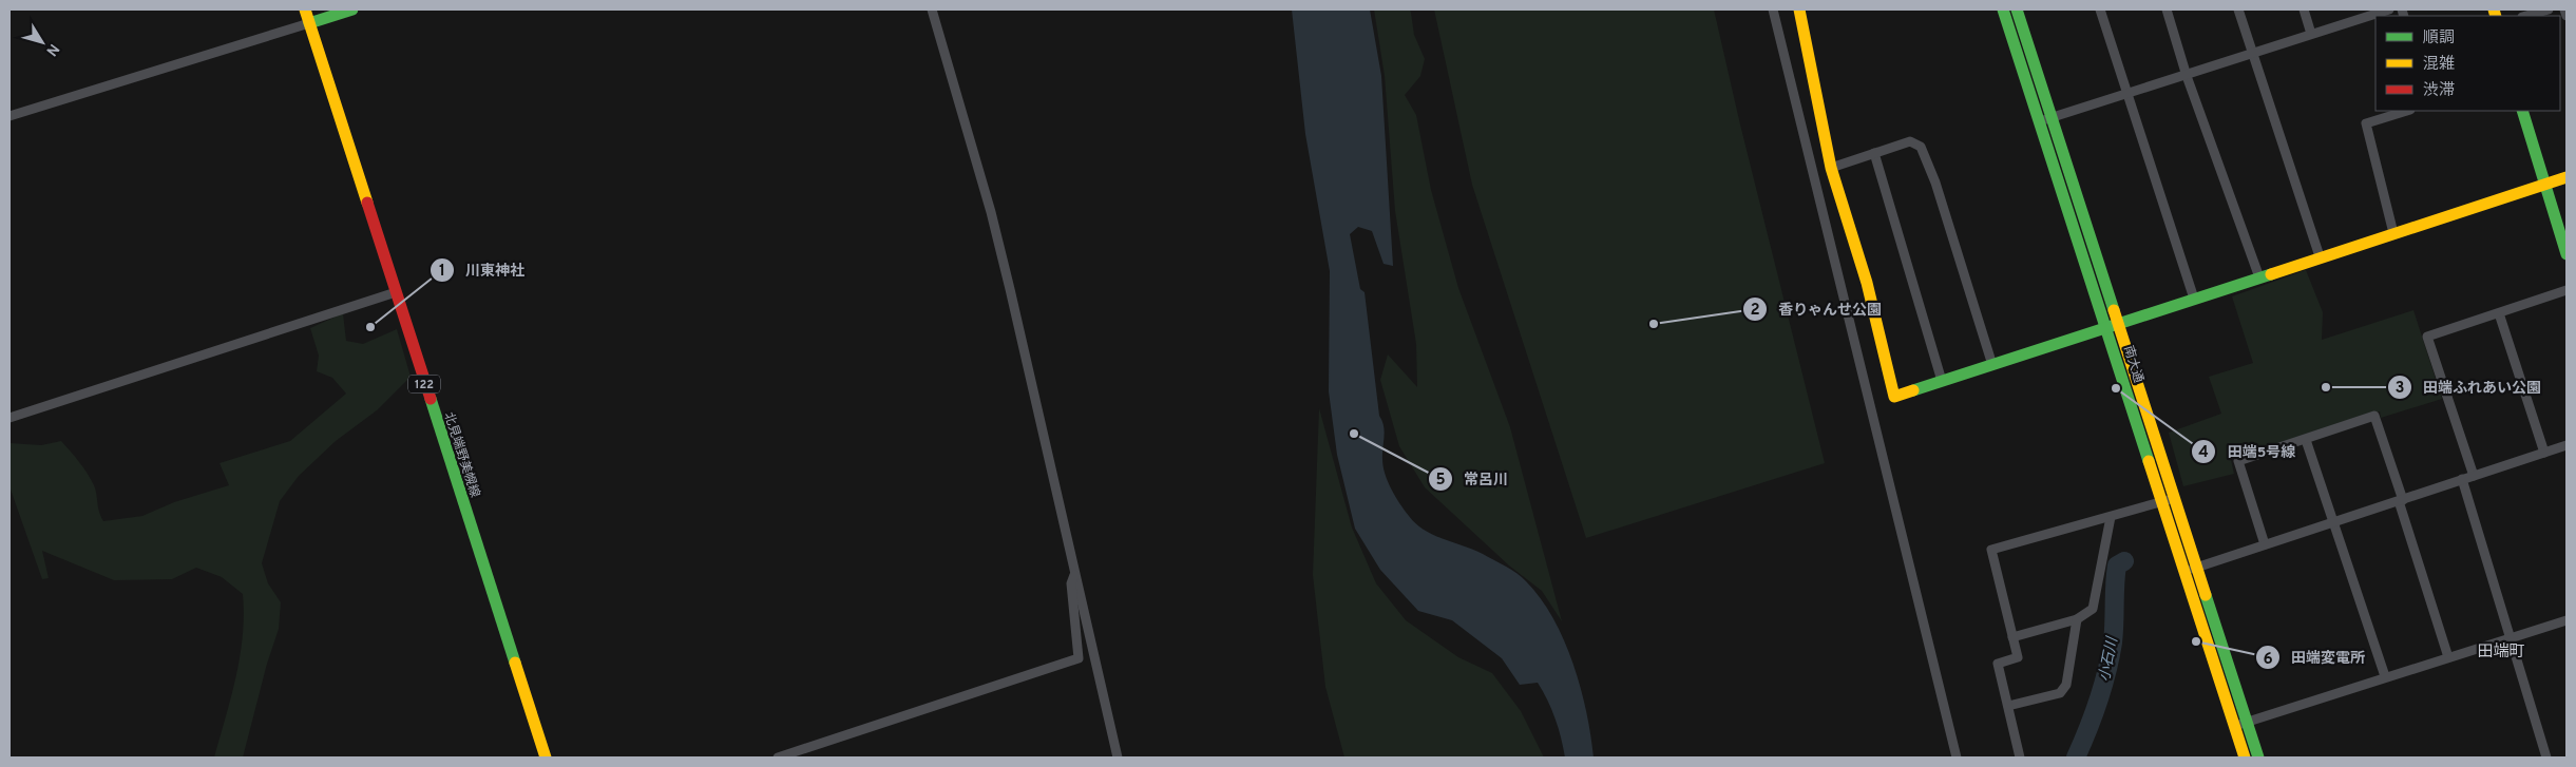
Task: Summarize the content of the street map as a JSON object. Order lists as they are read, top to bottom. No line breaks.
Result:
{"streets":{"street":["南大通","122","北見端野美幌線"]},"districts":["田端町"],"water":["小石川"],"places":["香りゃんせ公園","川東神社","田端ふれあい公園","田端5号線","常呂川","田端変電所"],"legend":["順調","混雑","渋滞"],"north":"bottom right"}
